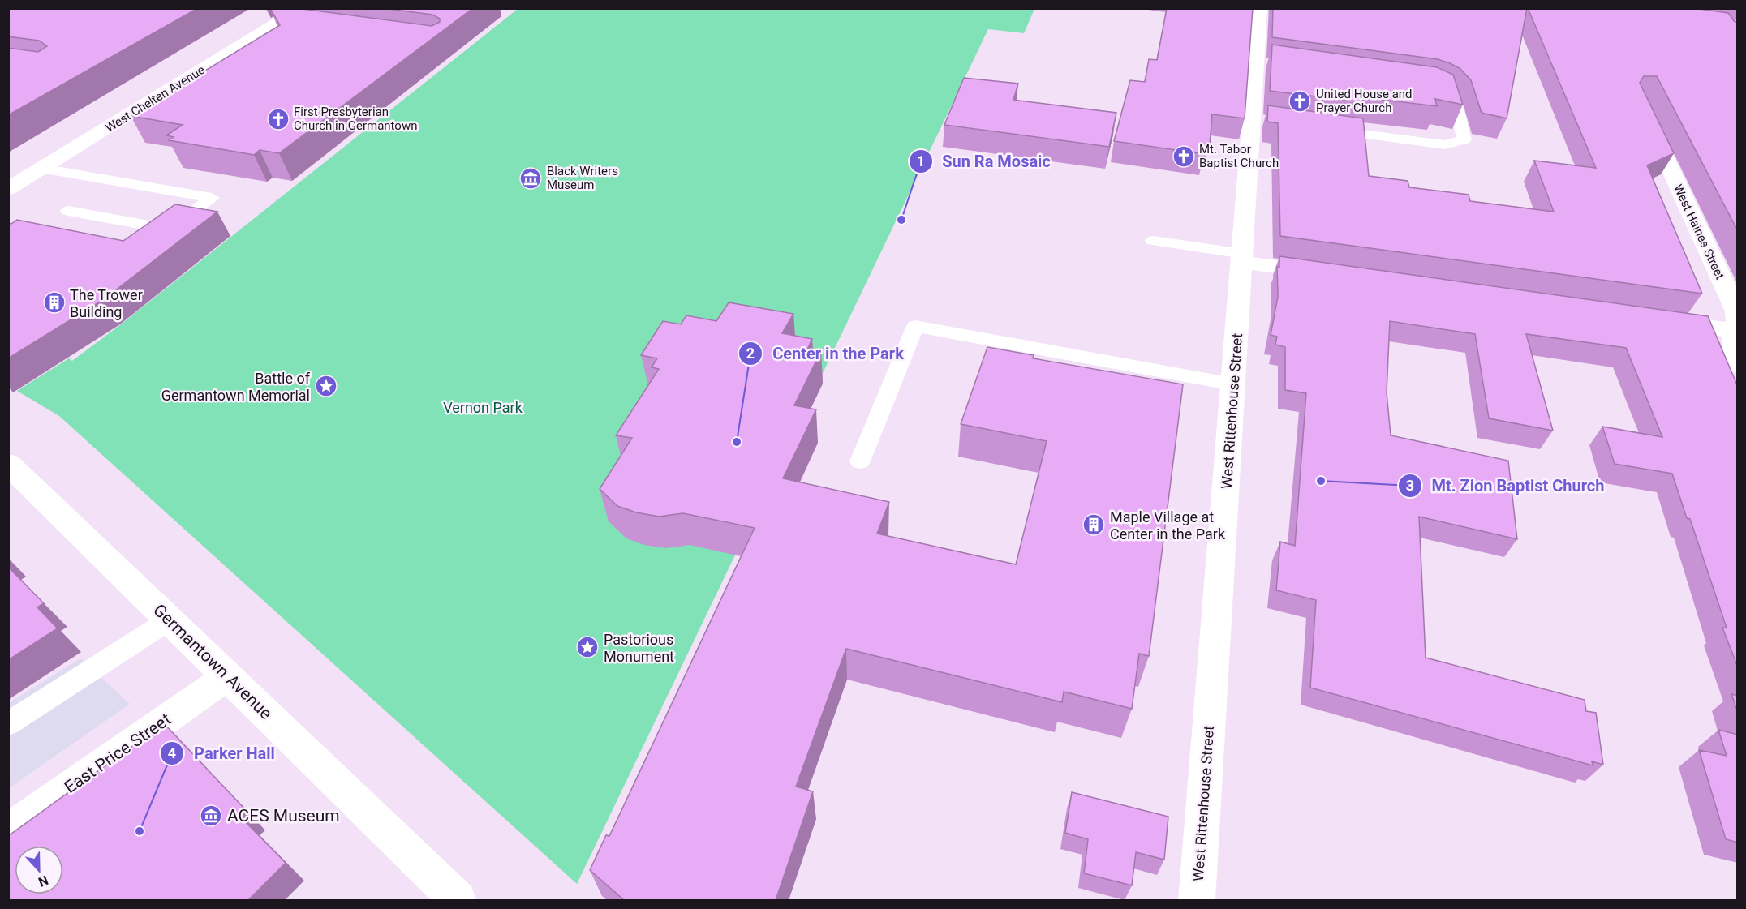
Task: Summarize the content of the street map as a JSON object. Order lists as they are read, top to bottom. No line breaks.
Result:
{"streets":{"street":["West Chelten Avenue","West Haines Street","West Rittenhouse Street","Germantown Avenue","East Price Street"]},"crossings":[["Germantown Avenue","East Price Street"]],"parks":["Vernon Park"],"places":{"church":["United House and Prayer Church","First Presbyterian Church in Germantown","Mt. Tabor Baptist Church"],"museum":["Black Writers Museum","ACES Museum"],"other":["Sun Ra Mosaic","Center in the Park","Mt. Zion Baptist Church","Parker Hall"],"building":["The Trower Building","Maple Village at Center in the Park"],"place":["Battle of Germantown Memorial","Pastorious Monument"]},"north":"bottom"}
